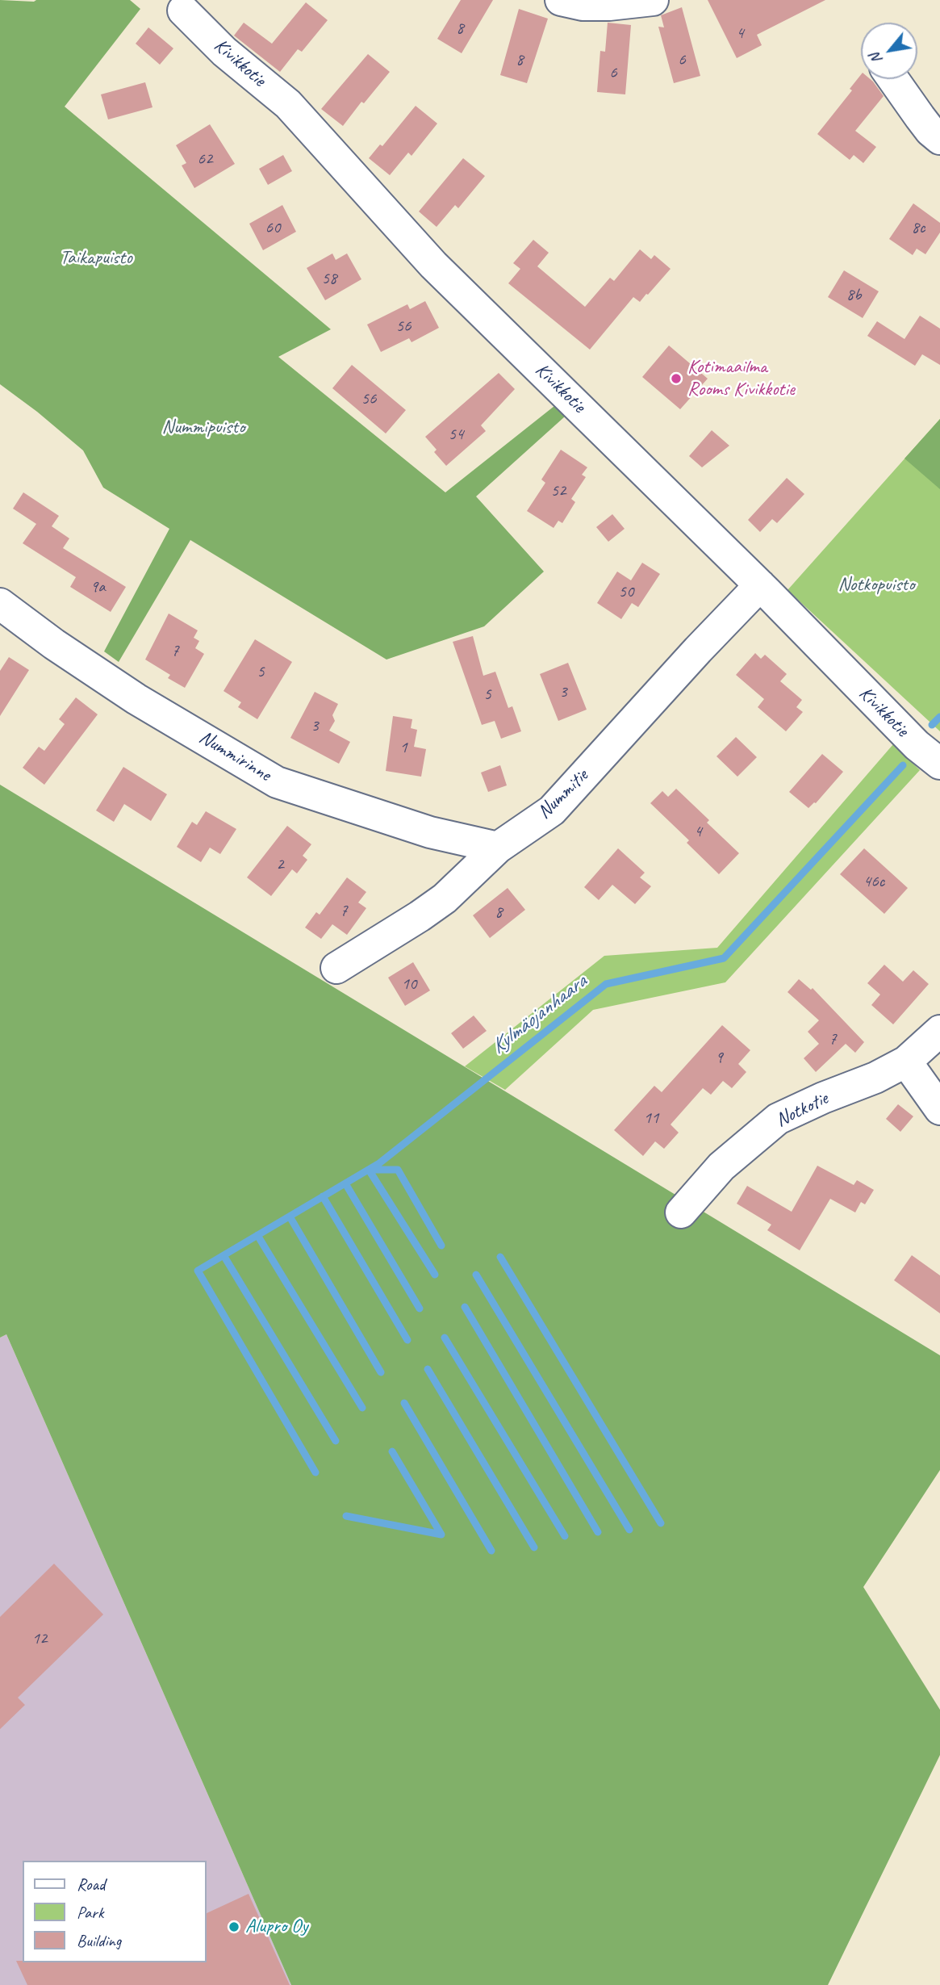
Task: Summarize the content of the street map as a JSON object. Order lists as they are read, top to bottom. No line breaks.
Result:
{"streets":{"street":["Kivikkotie","Nummirinne","Nummitie","Notkotie"]},"crossings":[["Kivikkotie","Nummitie"],["Nummirinne","Nummitie"]],"water":["Kylmäojanhaara"],"parks":["Taikapuisto","Nummipuisto","Notkopuisto"],"places":["Kotimaailma Rooms Kivikkotie","Alupro Oy"],"house_numbers":["8","4","8","6","6","62","60","8c","58","8b","56","56","54","52","9a","50","7","5","3","5","3","1","4","2","46c","7","8","10","7","9","11","12"],"legend":["Road","Park","Building"],"north":"bottom left"}
